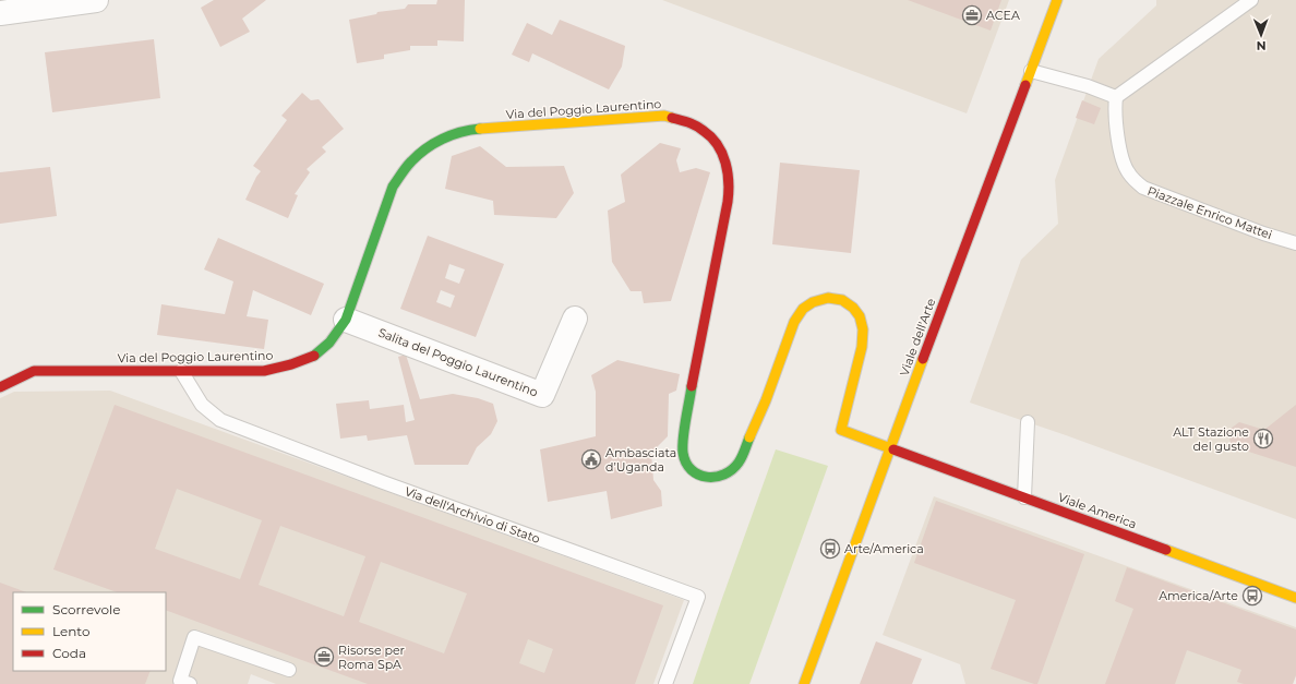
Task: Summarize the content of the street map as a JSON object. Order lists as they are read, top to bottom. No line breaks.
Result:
{"streets":{"street":["Via del Poggio Laurentino","Viale dell'Arte","Salita del Poggio Laurentino","Viale America"],"lane":["Piazzale Enrico Mattei","Via dell'Archivio di Stato"]},"crossings":[["Via del Poggio Laurentino","Viale dell'Arte"],["Via del Poggio Laurentino","Salita del Poggio Laurentino"],["Via del Poggio Laurentino","Viale America"],["Via del Poggio Laurentino","Via dell'Archivio di Stato"],["Viale dell'Arte","Viale America"]],"places":{"office":["ACEA","Risorse per Roma SpA"],"restaurant":["ALT Stazione del gusto"],"public building":["Ambasciata d’Uganda"],"bus stop":["Arte/America","America/Arte"]},"legend":["Scorrevole","Lento","Coda"],"north":"bottom"}
